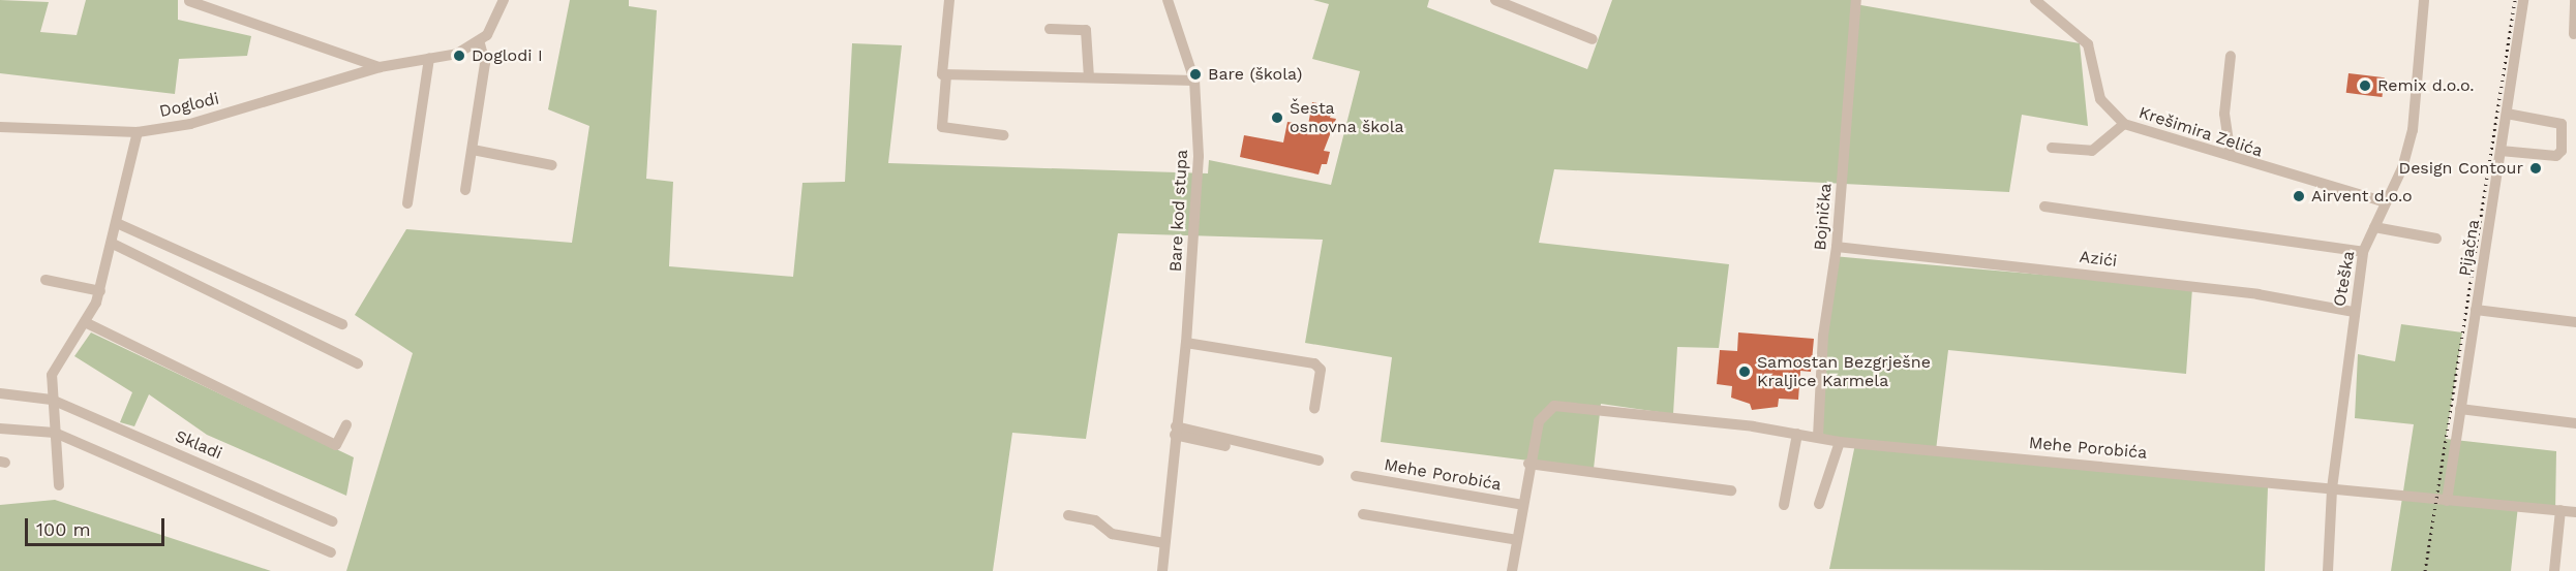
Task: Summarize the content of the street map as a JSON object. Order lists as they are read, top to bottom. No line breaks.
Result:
{"streets":{"street":["Doglodi","Krešimira Zelića","Bare kod stupa","Bojnička","Pijačna","Azići","Oteška","Skladi","Mehe Porobića"]},"crossings":[["Krešimira Zelića","Oteška"],["Bojnička","Azići"],["Bojnička","Mehe Porobića"],["Azići","Oteška"],["Oteška","Mehe Porobića"]],"places":["Doglodi I","Bare (škola)","Remix d.o.o.","Šesta osnovna škola","Design Contour","Airvent d.o.o","Samostan Bezgrješne Kraljice Karmela"],"scale_bar":"100 m"}
